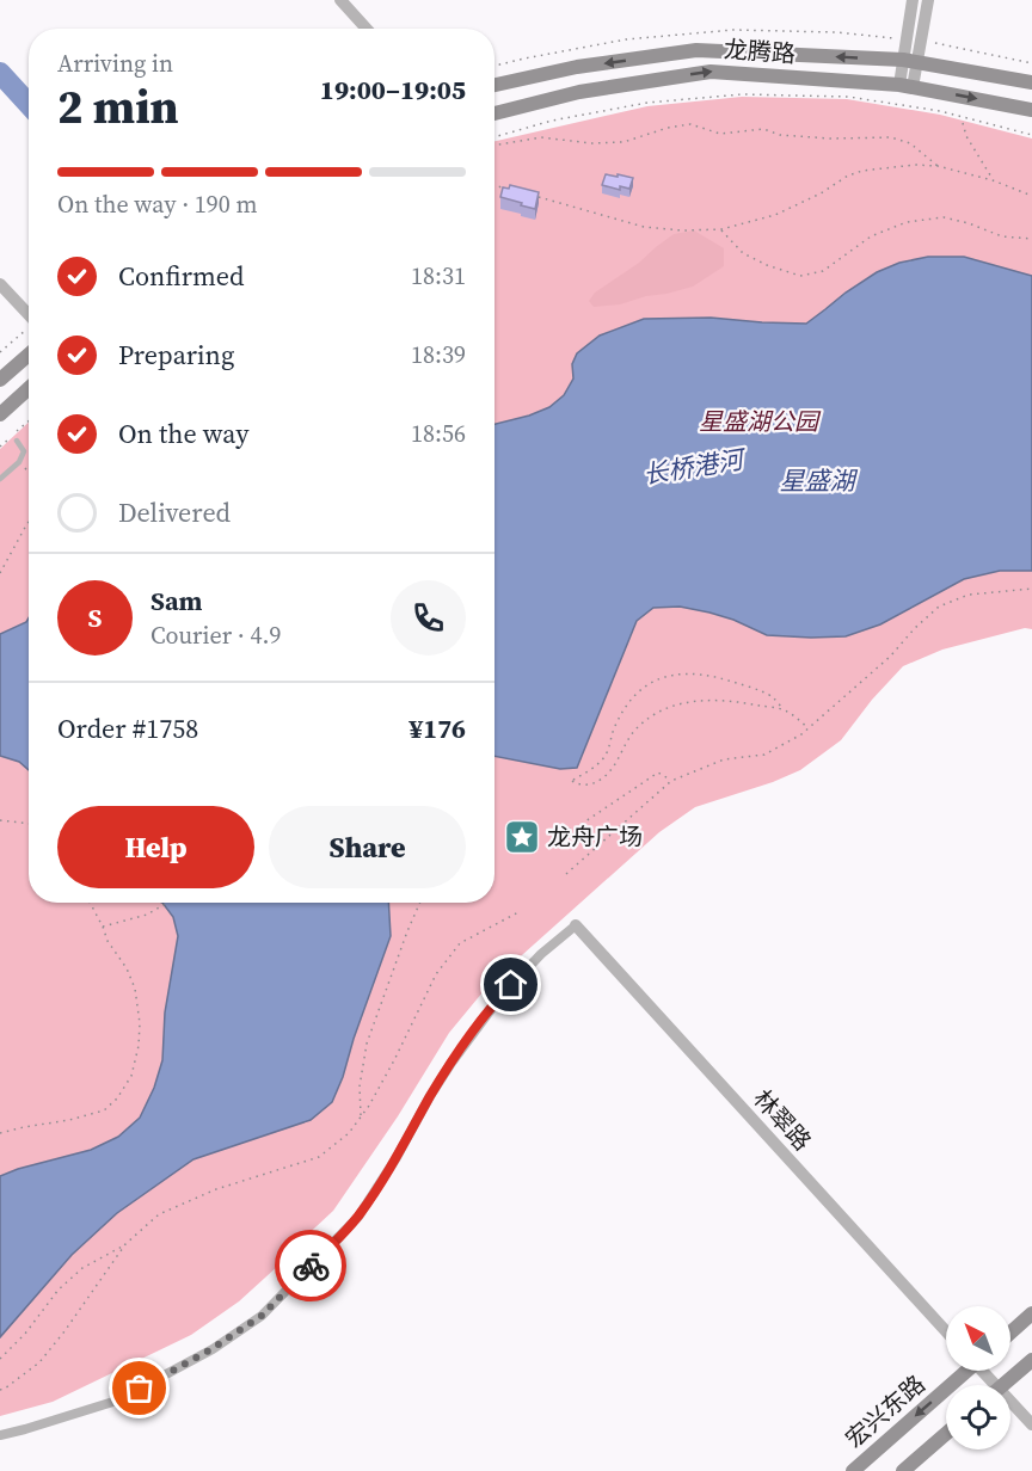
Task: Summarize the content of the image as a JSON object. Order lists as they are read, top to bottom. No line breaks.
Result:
{"streets":{"main road":["龙腾路","宏兴东路"],"street":["林翠路"]},"water":["长桥港河","星盛湖"],"parks":["星盛湖公园"],"places":{"place":["龙舟广场"]},"north":"top left","page":{"heading":["2 min","Arriving in","19:00–19:05"],"panel":["Sam","Courier · 4.9","Order #1758","¥176"],"bar":"On the way · 190 m","list":[["Confirmed","18:31"],["Preparing","18:39"],["On the way","18:56"],"Delivered"],"round":"S","buttons":["Help","Share"]}}
